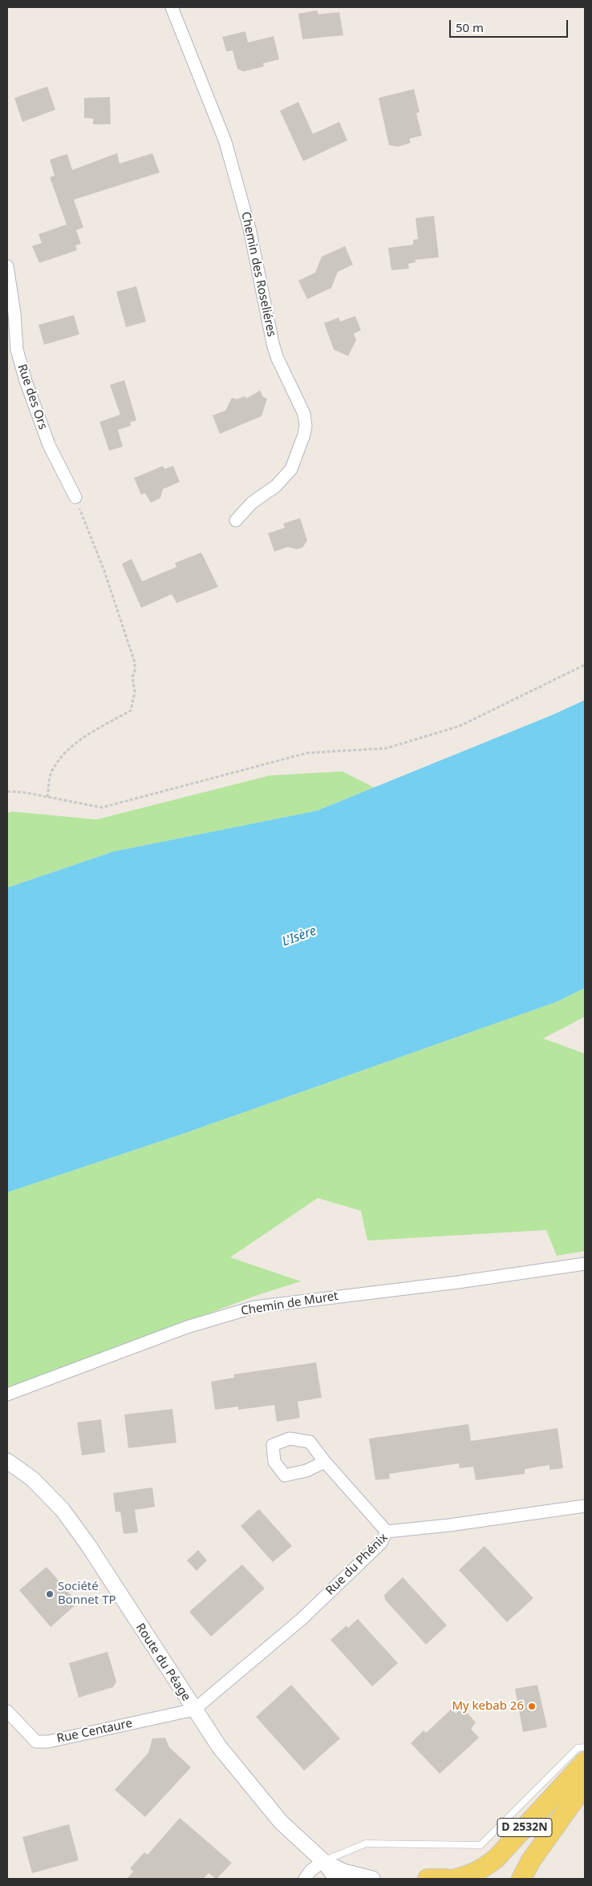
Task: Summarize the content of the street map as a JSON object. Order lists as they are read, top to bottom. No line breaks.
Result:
{"streets":{"main road":["D 2532N"],"street":["Chemin des Roseliéres","Rue des Ors","Chemin de Muret","Rue du Phénix","Route du Péage","Rue Centaure"]},"crossings":[["Rue du Phénix","Route du Péage"],["Rue du Phénix","Rue Centaure"],["Route du Péage","Rue Centaure"]],"water":["L'Isère"],"places":["Société Bonnet TP","My kebab 26"],"scale_bar":"50 m"}
